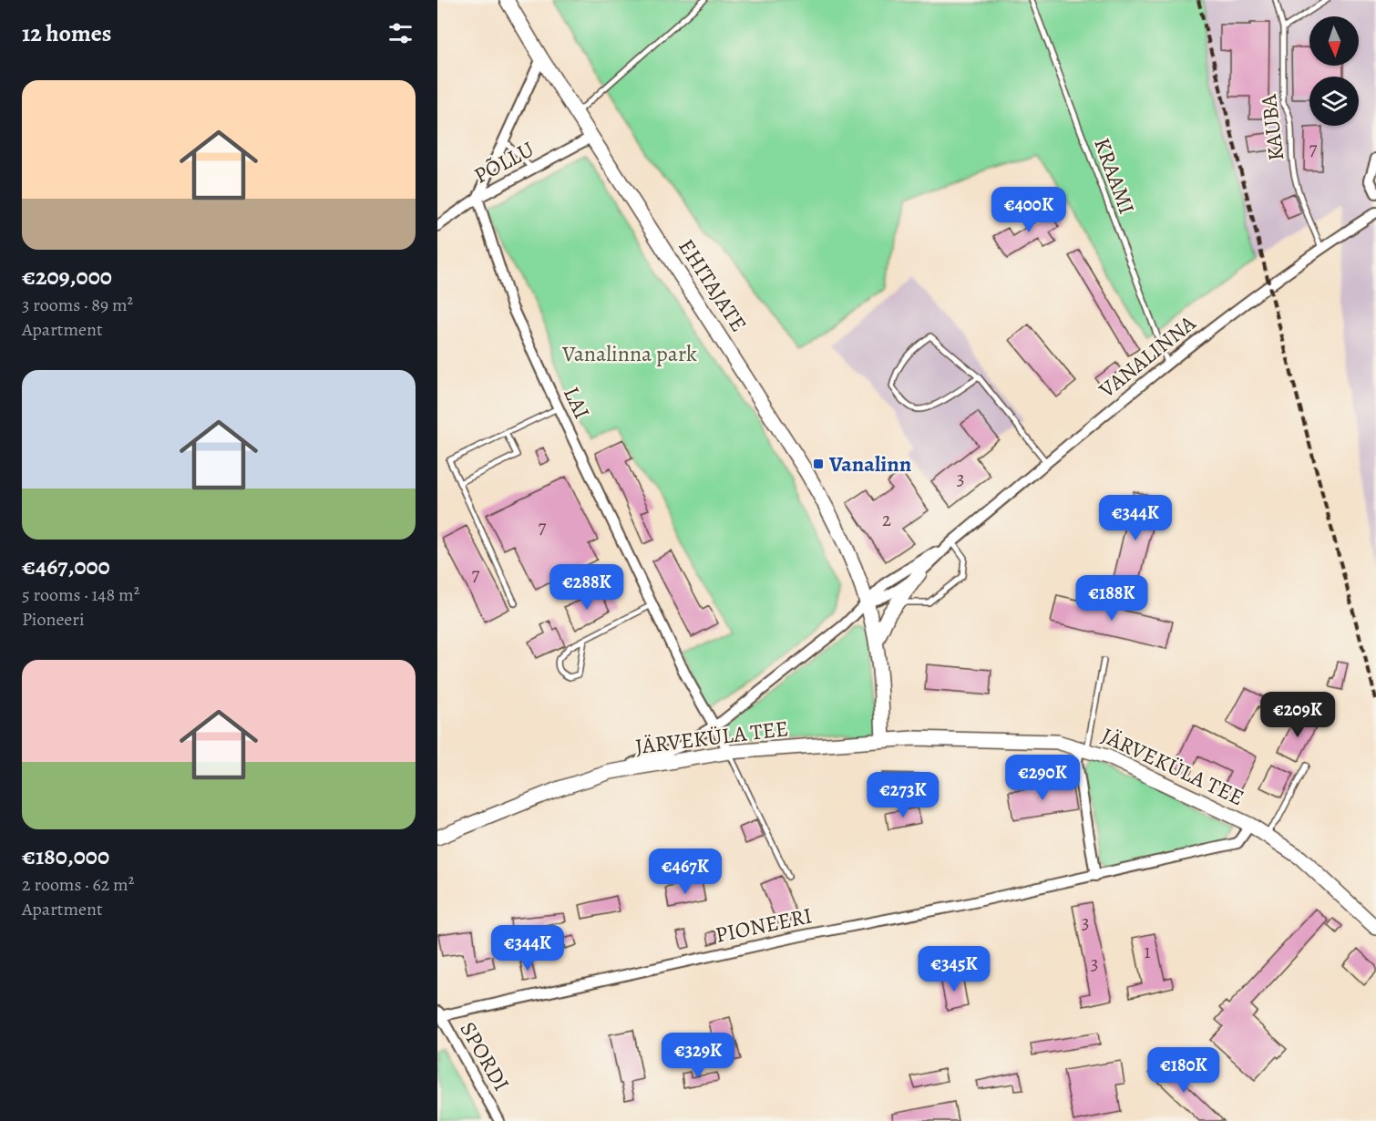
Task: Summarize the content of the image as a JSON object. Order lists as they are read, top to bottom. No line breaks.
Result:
{"streets":{"main road":["EHITAJATE","JÄRVEKÜLA TEE"],"street":["PÕLLU","VANALINNA","LAI","PIONEERI","SPORDI"],"lane":["KAUBA","KRAAMI"]},"crossings":[["KAUBA","VANALINNA"],["PÕLLU","EHITAJATE"],["PÕLLU","LAI"],["KRAAMI","VANALINNA"],["EHITAJATE","VANALINNA"],["EHITAJATE","JÄRVEKÜLA TEE"],["VANALINNA","JÄRVEKÜLA TEE"],["LAI","JÄRVEKÜLA TEE"],["JÄRVEKÜLA TEE","PIONEERI"],["PIONEERI","SPORDI"]],"parks":["Vanalinna park"],"places":{"transit":["Vanalinn"]},"house_numbers":["7","3","2","7","7","3","1","3"],"north":"bottom","page":{"heading":"12 homes","list":[{"name":"€209,000","note":"3 rooms · 89 m² · Apartment"},{"name":"€467,000","note":"5 rooms · 148 m² · Pioneeri"},{"name":"€180,000","note":"2 rooms · 62 m² · Apartment"}],"price":["€400K","€344K","€288K","€188K","€209K","€290K","€273K","€467K","€344K","€345K","€329K","€180K"]}}
